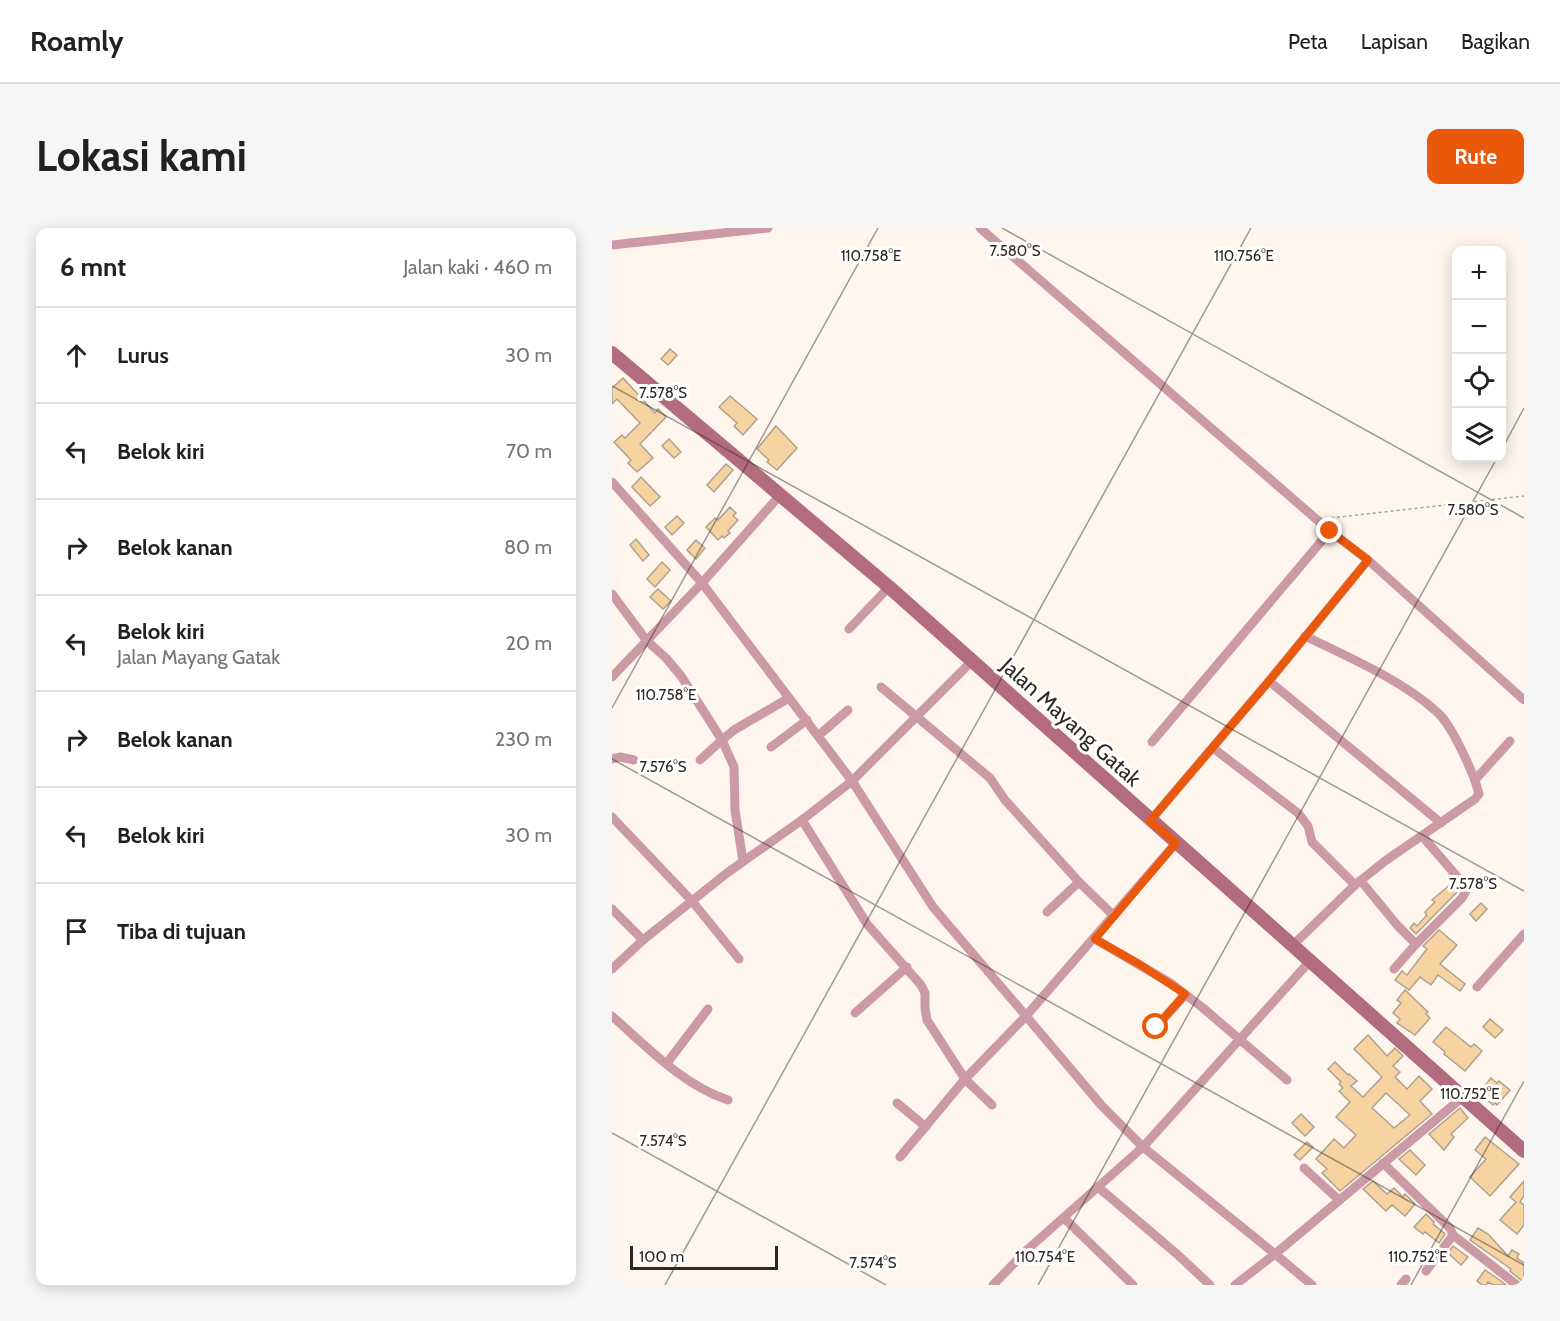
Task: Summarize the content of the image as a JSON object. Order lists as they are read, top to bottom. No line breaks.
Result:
{"streets":{"street":["Jalan Mayang Gatak"]},"scale_bar":"100 m","page":{"header":"Roamly","nav":["Peta","Lapisan","Bagikan"],"buttons":"Rute","title":"Lokasi kami","heading":["6 mnt","Jalan kaki · 460 m"],"map_buttons":["+","−"],"list":[["Lurus","30 m"],["Belok kiri","70 m"],["Belok kanan","80 m"],["Belok kiri","Jalan Mayang Gatak","20 m"],["Belok kanan","230 m"],["Belok kiri","30 m"],"Tiba di tujuan"],"scale":"100 m"},"coordinates":["7.580°S","110.758°E","110.756°E","7.578°S","7.576°S","110.752°E","7.574°S","110.754°E"]}
